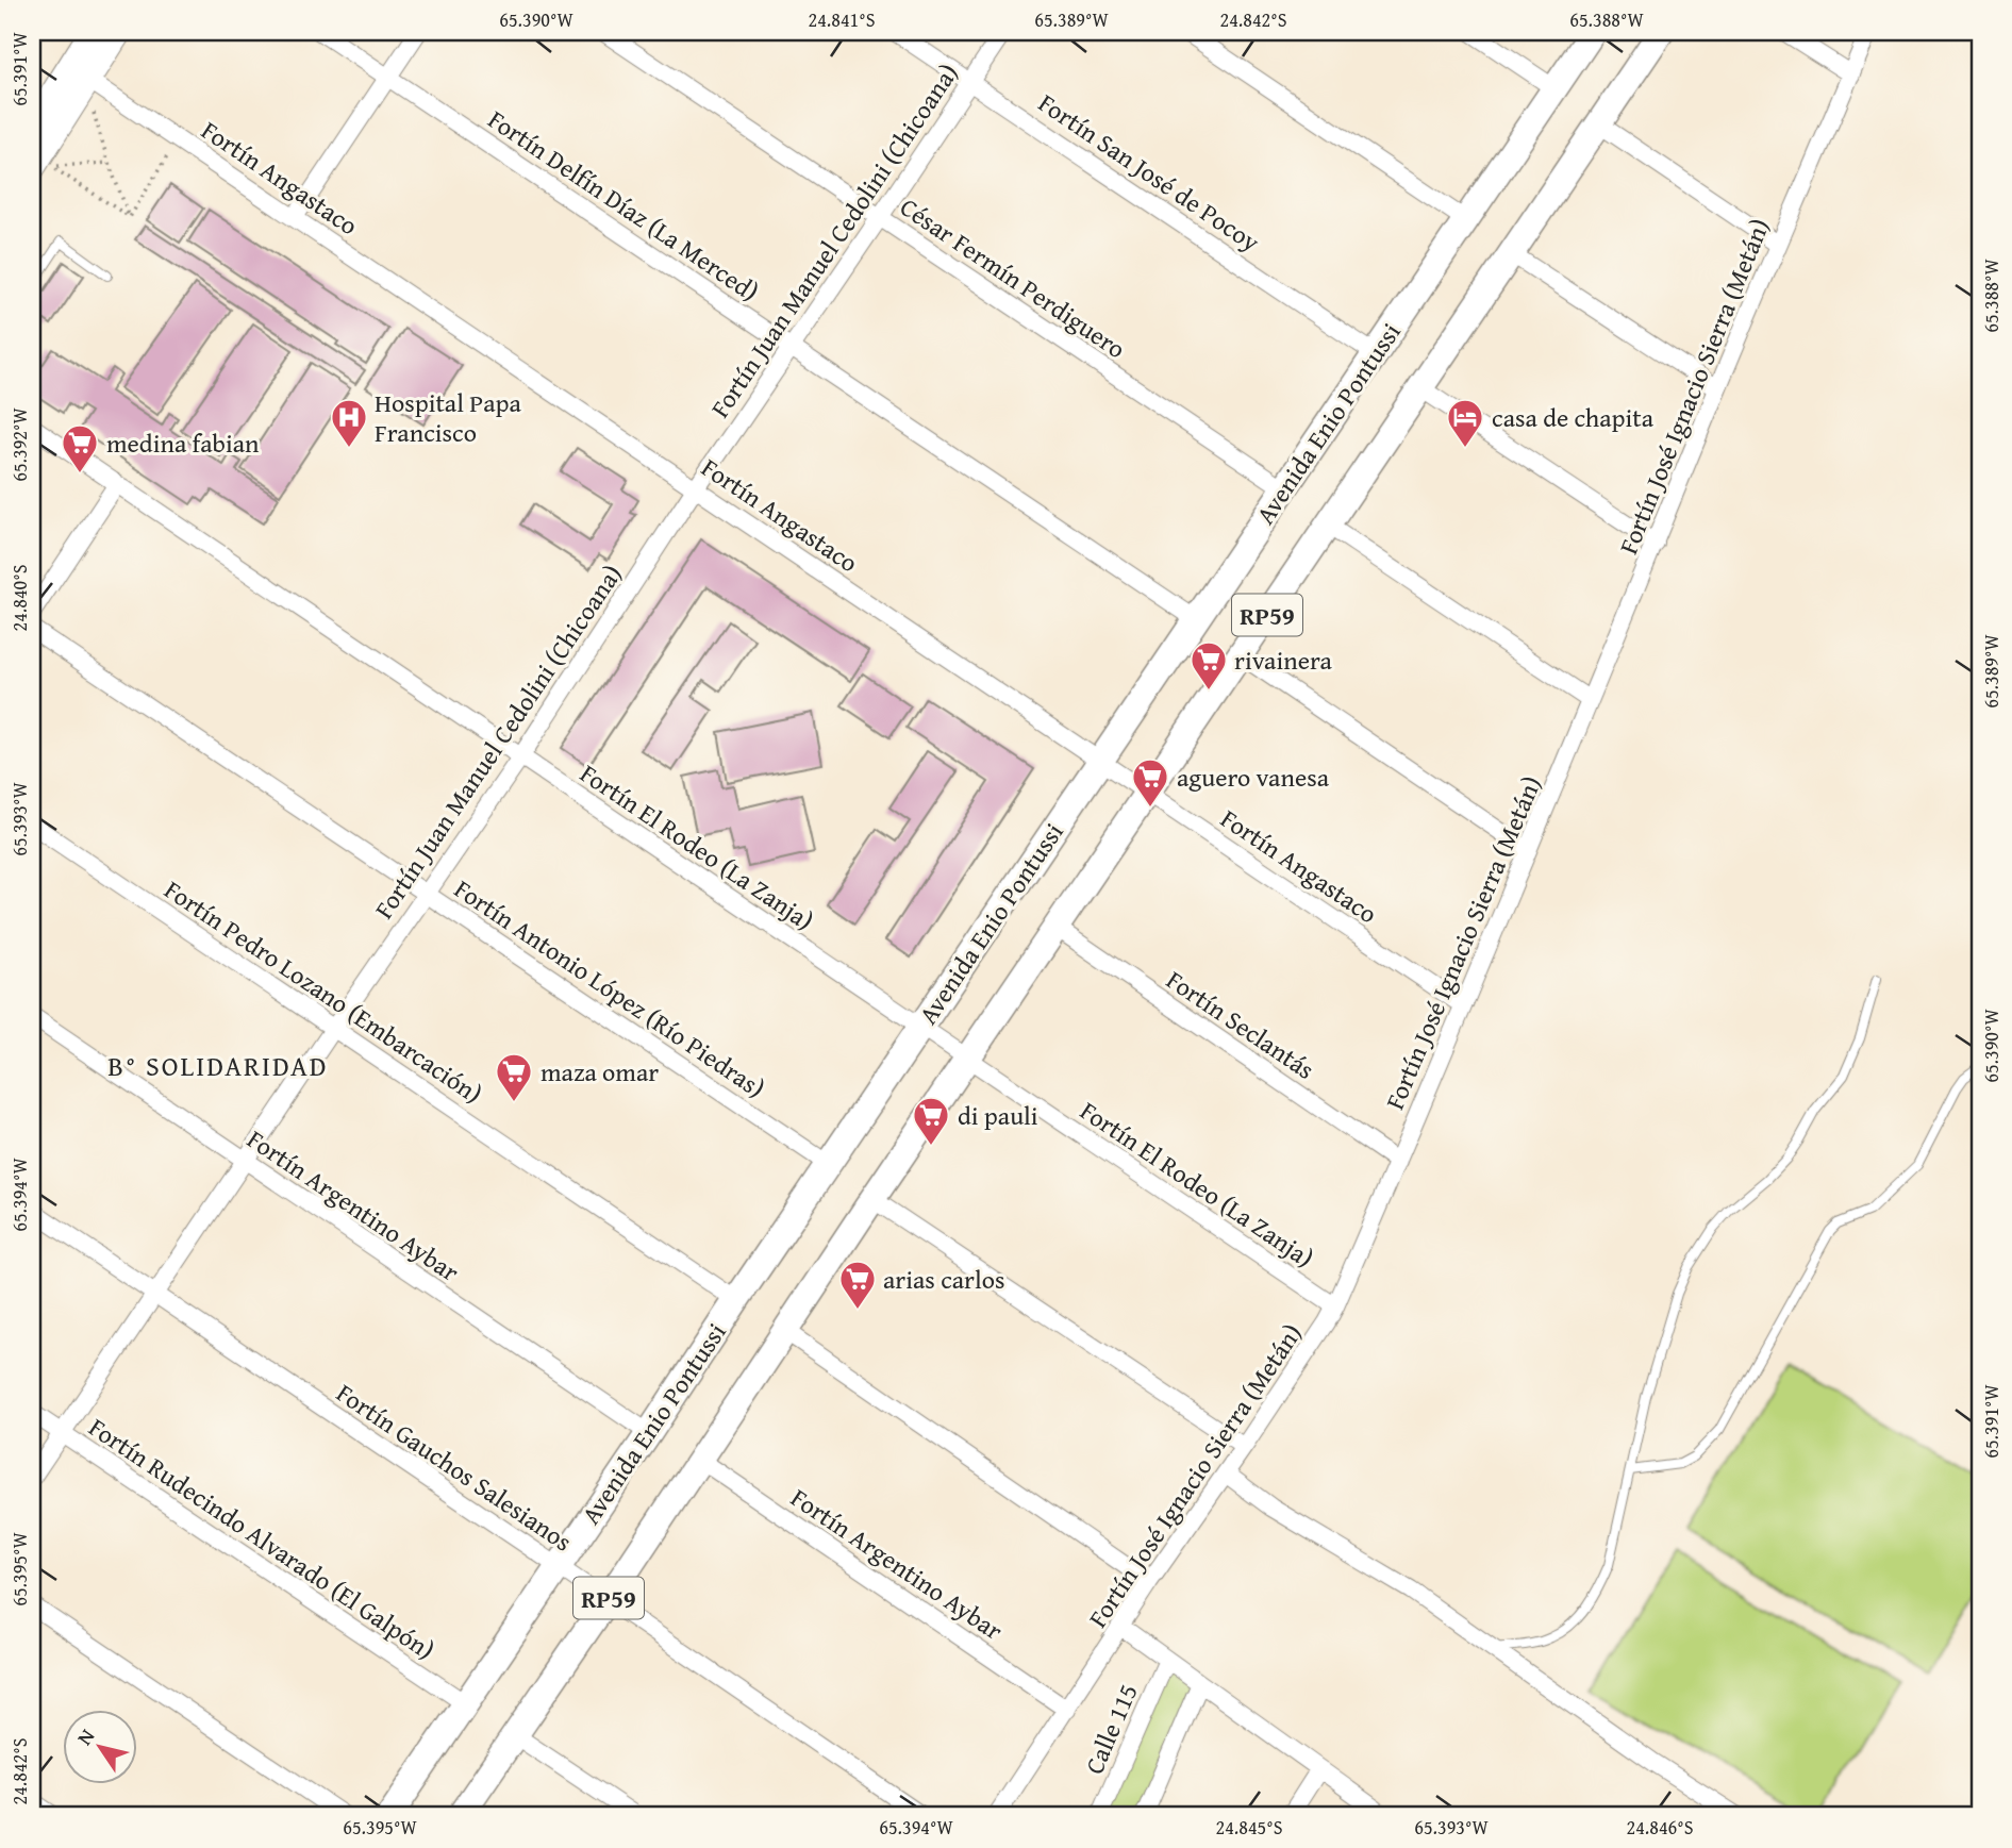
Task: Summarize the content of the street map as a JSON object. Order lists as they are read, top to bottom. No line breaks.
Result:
{"streets":{"main road":["Avenida Enio Pontussi","RP59"],"street":["Fortín San José de Pocoy","Fortín Angastaco","Fortín Delfín Díaz (La Merced)","Fortín Juan Manuel Cedolini (Chicoana)","César Fermín Perdiguero","Fortín José Ignacio Sierra (Metán)","Fortín El Rodeo (La Zanja)","Fortín Antonio López (Río Piedras)","Fortín Pedro Lozano (Embarcación)","Fortín Seclantás","Fortín Argentino Aybar","Fortín Gauchos Salesianos","Fortín Rudecindo Alvarado (El Galpón)","Calle 115"]},"crossings":[["Fortín San José de Pocoy","Fortín Juan Manuel Cedolini (Chicoana)"],["Fortín San José de Pocoy","Avenida Enio Pontussi"],["Fortín Angastaco","Fortín Juan Manuel Cedolini (Chicoana)"],["Fortín Angastaco","Fortín José Ignacio Sierra (Metán)"],["Fortín Angastaco","Avenida Enio Pontussi"],["Fortín Angastaco","RP59"],["Fortín Delfín Díaz (La Merced)","Fortín Juan Manuel Cedolini (Chicoana)"],["Fortín Delfín Díaz (La Merced)","Avenida Enio Pontussi"],["Fortín Juan Manuel Cedolini (Chicoana)","César Fermín Perdiguero"],["Fortín Juan Manuel Cedolini (Chicoana)","Fortín El Rodeo (La Zanja)"],["Fortín Juan Manuel Cedolini (Chicoana)","Fortín Antonio López (Río Piedras)"],["Fortín Juan Manuel Cedolini (Chicoana)","Fortín Pedro Lozano (Embarcación)"],["Fortín Juan Manuel Cedolini (Chicoana)","Fortín Argentino Aybar"],["Fortín Juan Manuel Cedolini (Chicoana)","Fortín Gauchos Salesianos"],["Fortín Juan Manuel Cedolini (Chicoana)","Fortín Rudecindo Alvarado (El Galpón)"],["César Fermín Perdiguero","Avenida Enio Pontussi"],["Fortín José Ignacio Sierra (Metán)","Fortín El Rodeo (La Zanja)"],["Fortín José Ignacio Sierra (Metán)","Fortín Seclantás"],["Fortín José Ignacio Sierra (Metán)","Fortín Argentino Aybar"],["Avenida Enio Pontussi","Fortín El Rodeo (La Zanja)"],["Avenida Enio Pontussi","Fortín Antonio López (Río Piedras)"],["Avenida Enio Pontussi","Fortín Pedro Lozano (Embarcación)"],["Avenida Enio Pontussi","Fortín Argentino Aybar"],["Avenida Enio Pontussi","Fortín Gauchos Salesianos"],["Avenida Enio Pontussi","Fortín Rudecindo Alvarado (El Galpón)"],["RP59","Fortín El Rodeo (La Zanja)"],["RP59","Fortín Seclantás"],["RP59","Fortín Argentino Aybar"],["RP59","Fortín Gauchos Salesianos"]],"districts":["B° SOLIDARIDAD"],"places":{"hospital":["Hospital Papa Francisco"],"hotel":["casa de chapita"],"supermarket":["medina fabian","rivainera","aguero vanesa","maza omar","di pauli","arias carlos"]},"north":"top left","coordinates":["65.390°W","24.841°S","65.389°W","24.842°S","65.388°W","65.391°W","65.392°W","24.840°S","65.393°W","65.394°W","65.395°W","24.845°S","24.846°S"]}
